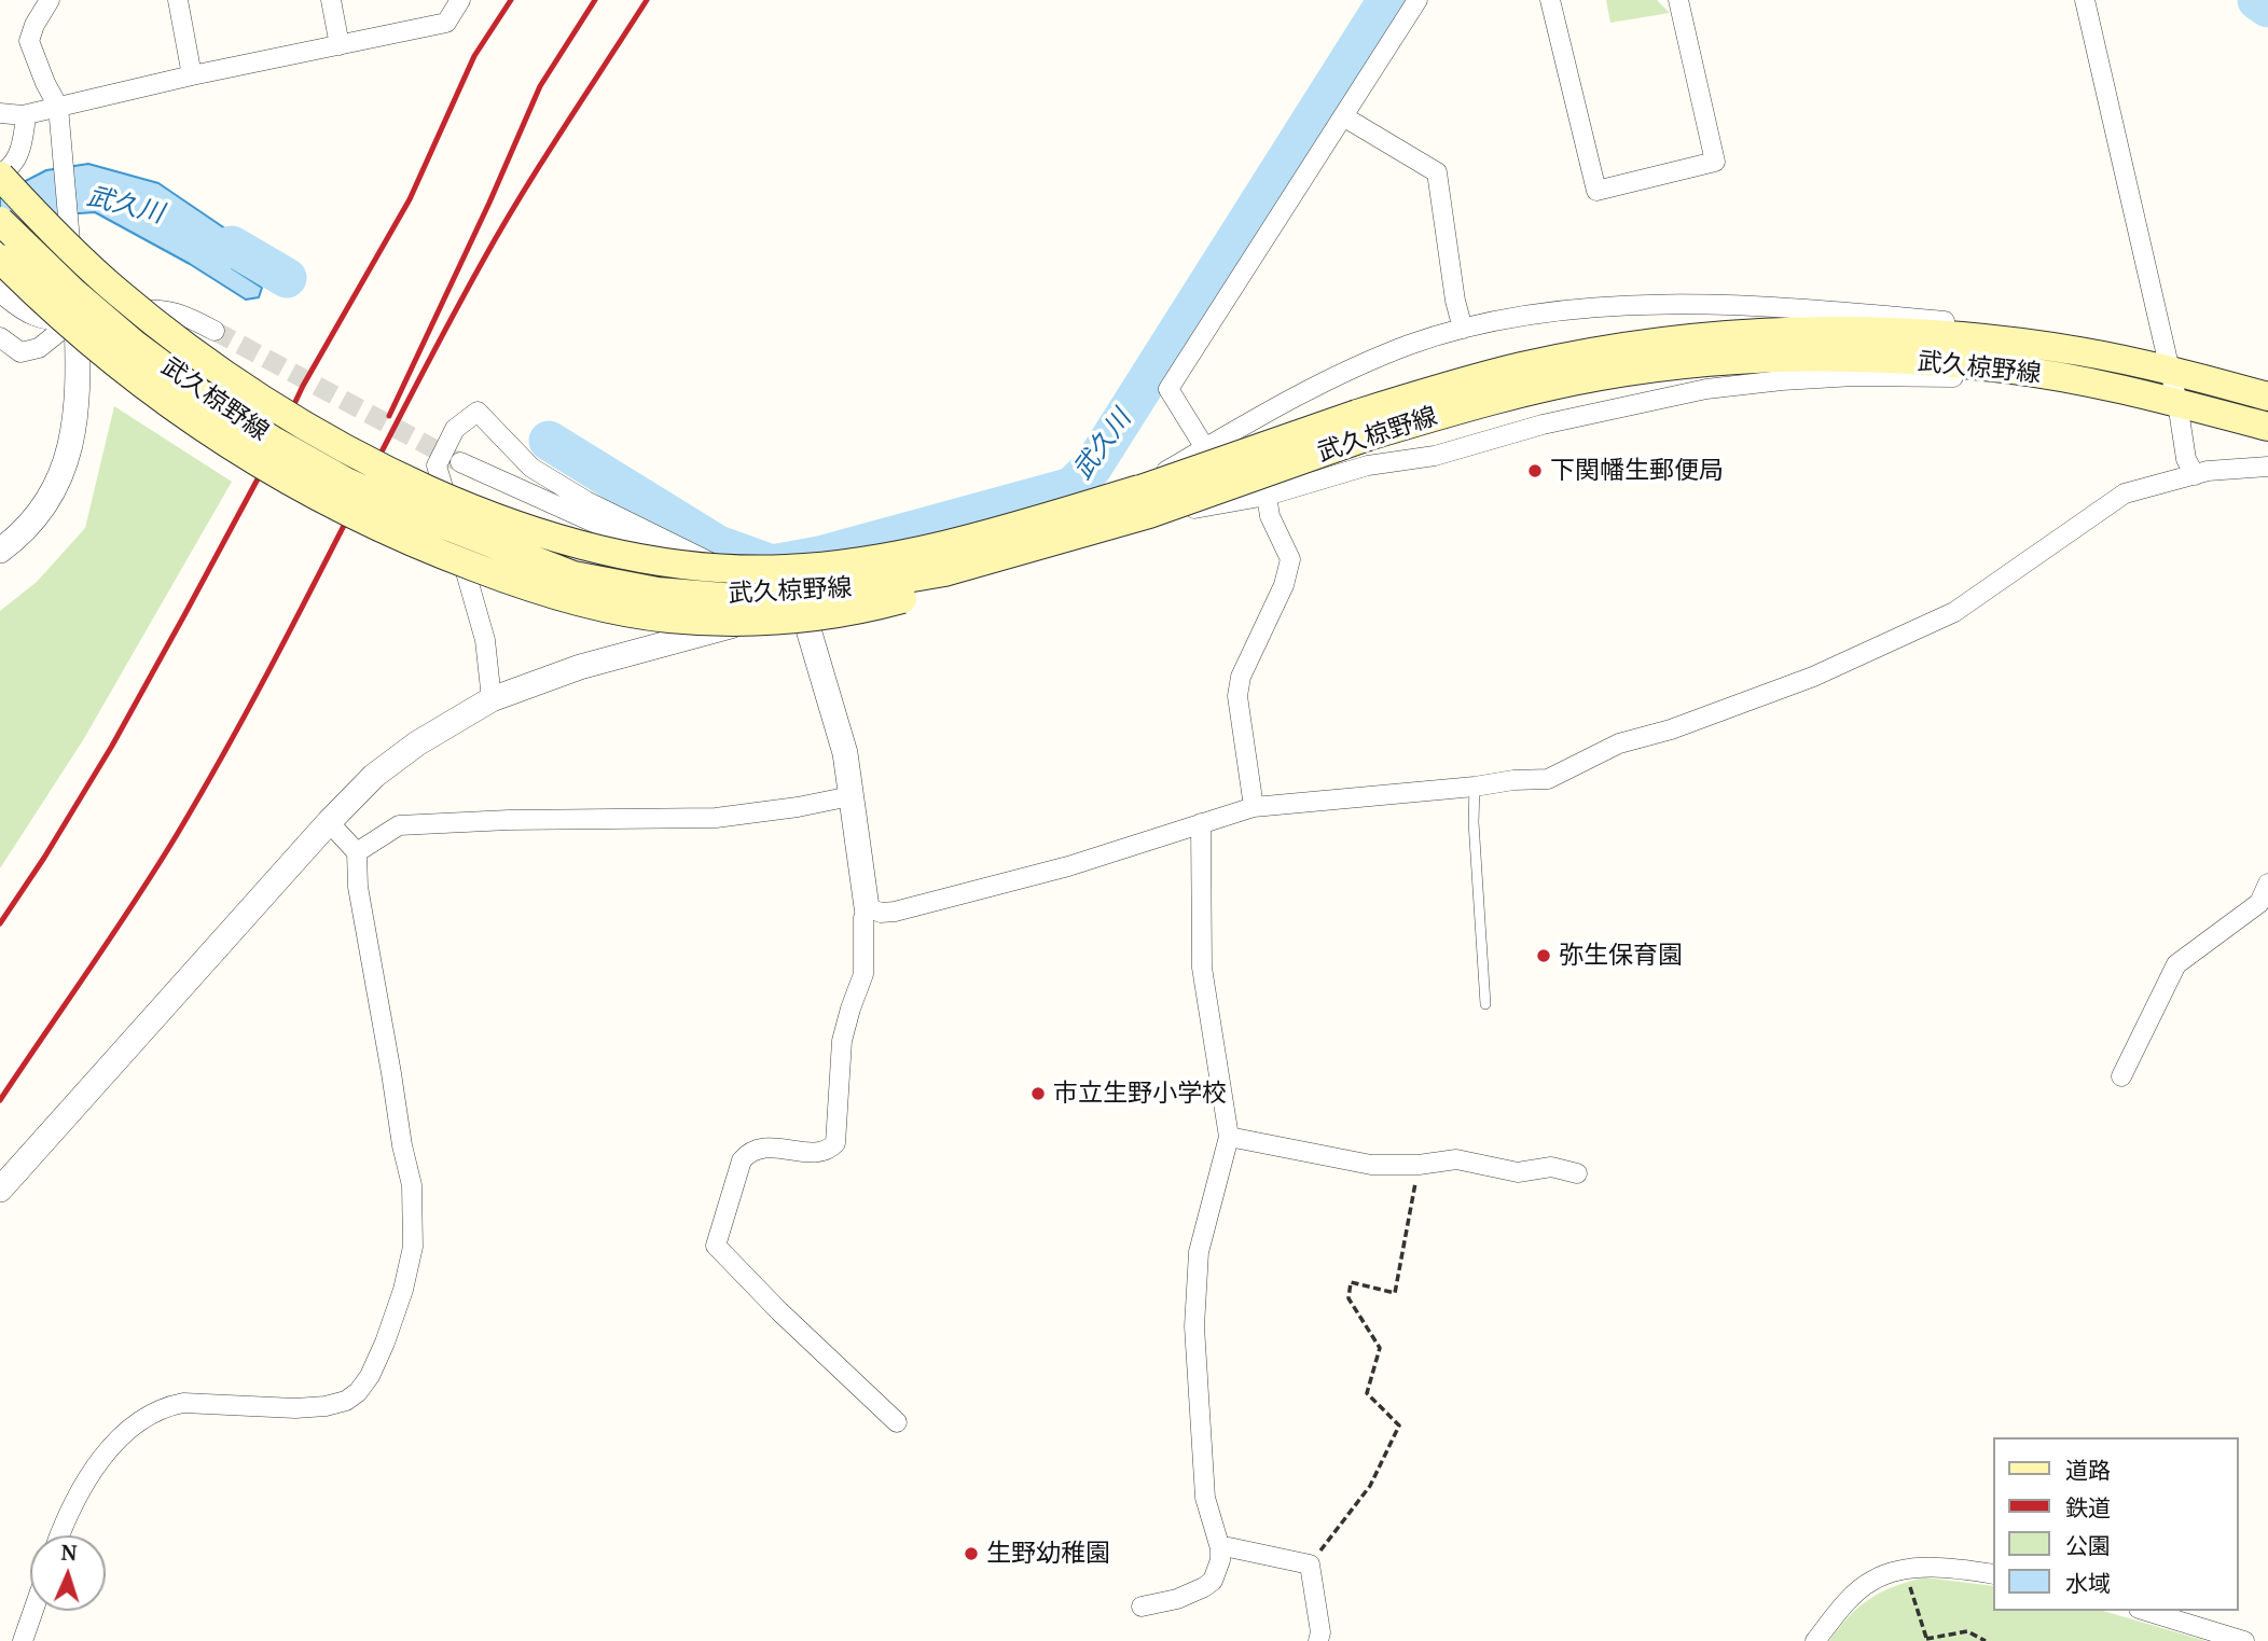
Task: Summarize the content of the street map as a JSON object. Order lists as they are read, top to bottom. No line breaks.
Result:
{"streets":{"main road":["武久椋野線"]},"water":["武久川"],"places":["下関幡生郵便局","弥生保育園","市立生野小学校","生野幼稚園"],"legend":["道路","鉄道","公園","水域"],"north":"top"}
